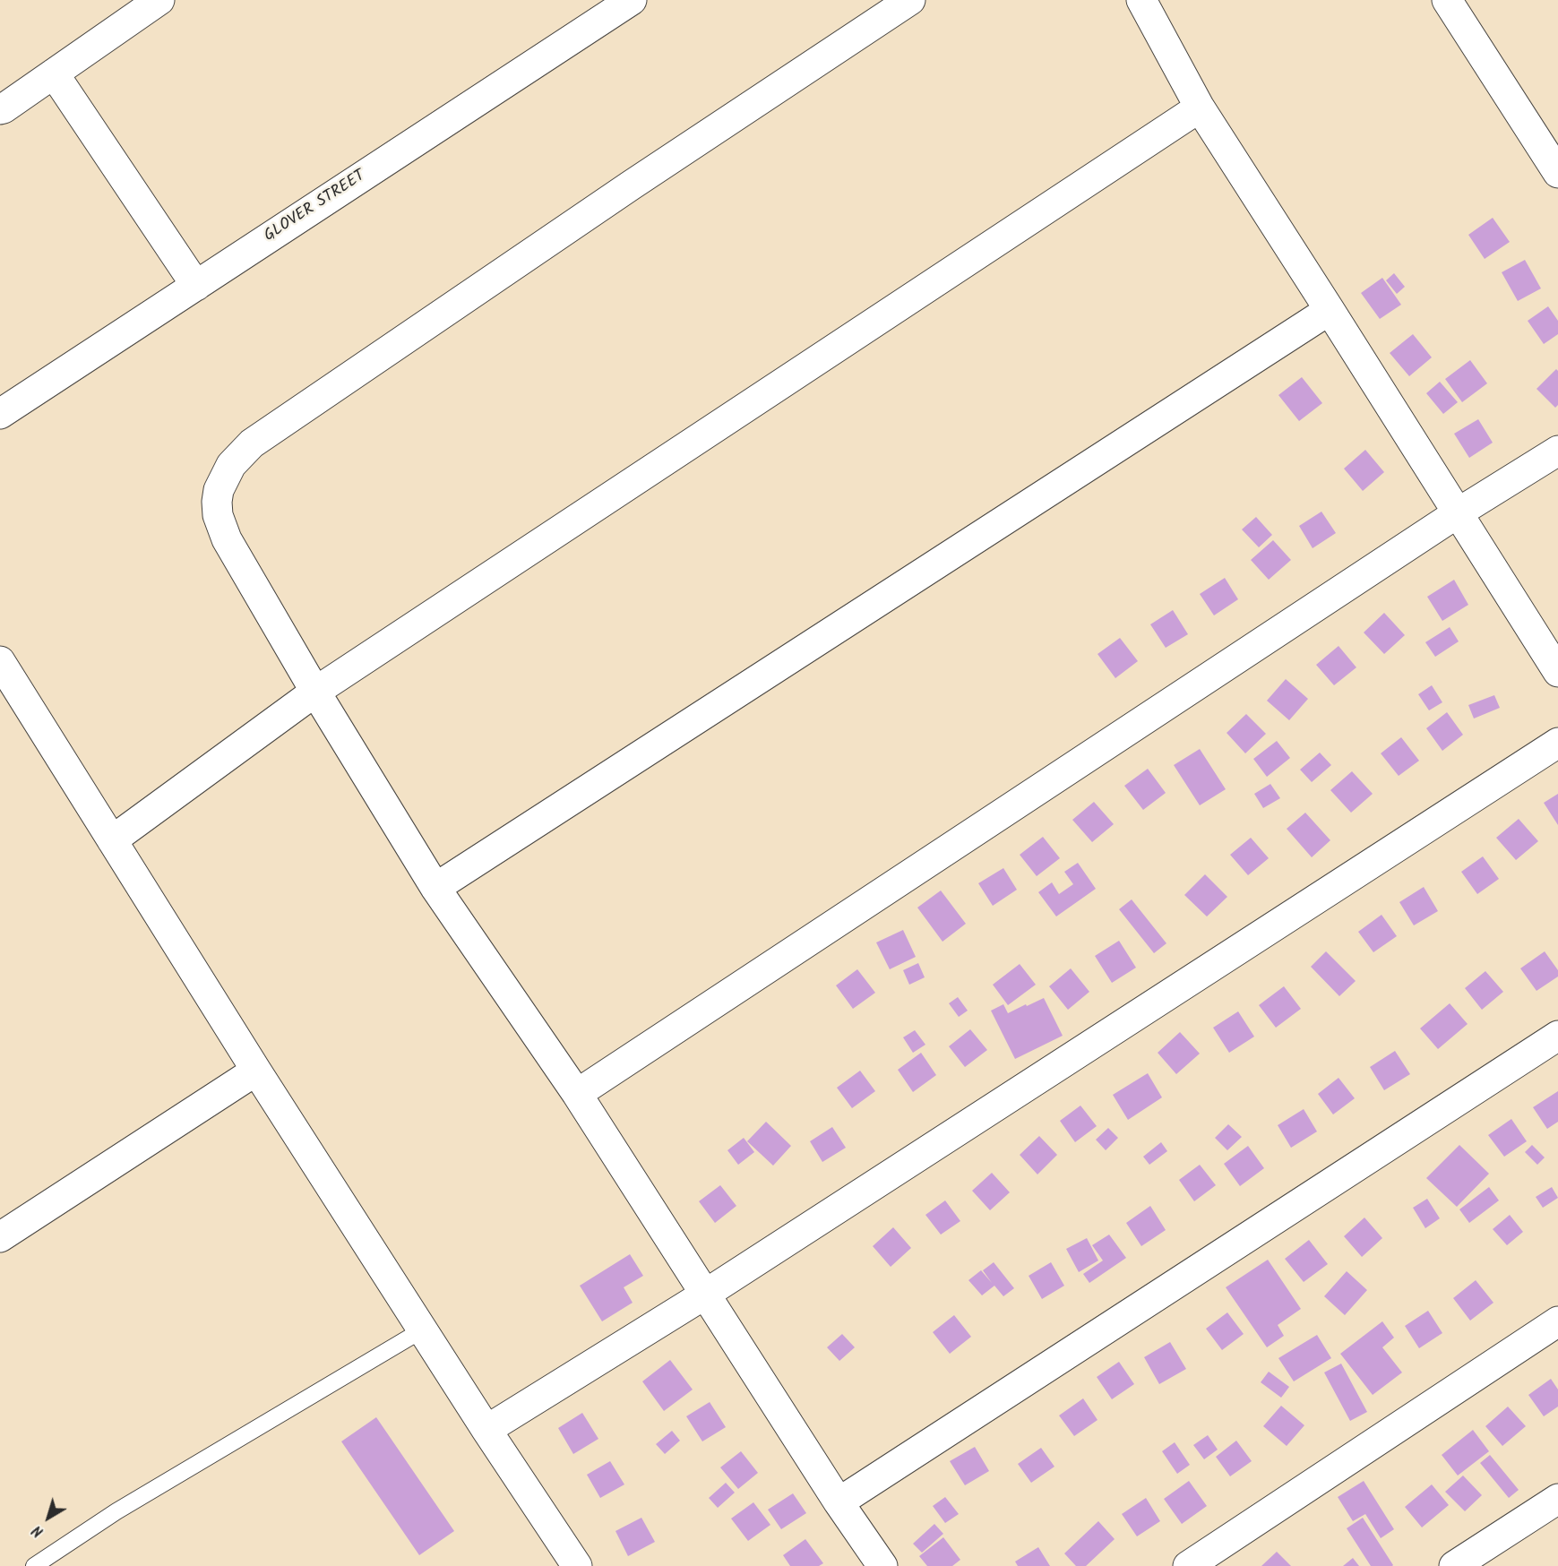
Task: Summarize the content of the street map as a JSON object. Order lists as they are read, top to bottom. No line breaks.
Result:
{"streets":{"street":["GLOVER STREET"]},"north":"bottom left"}
